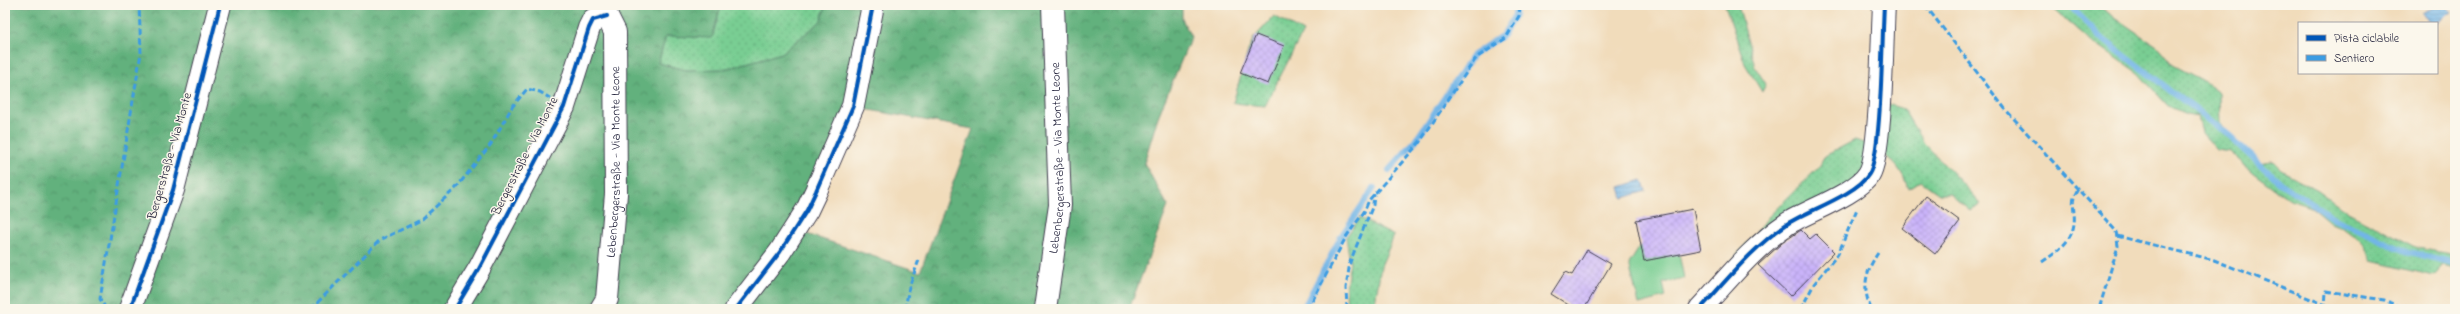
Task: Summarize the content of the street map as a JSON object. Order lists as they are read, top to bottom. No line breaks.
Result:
{"streets":{"street":["Bergerstraße - Via Monte","Lebenbergerstraße - Via Monte Leone"]},"crossings":[["Bergerstraße - Via Monte","Lebenbergerstraße - Via Monte Leone"]],"legend":["Pista ciclabile","Sentiero"]}
